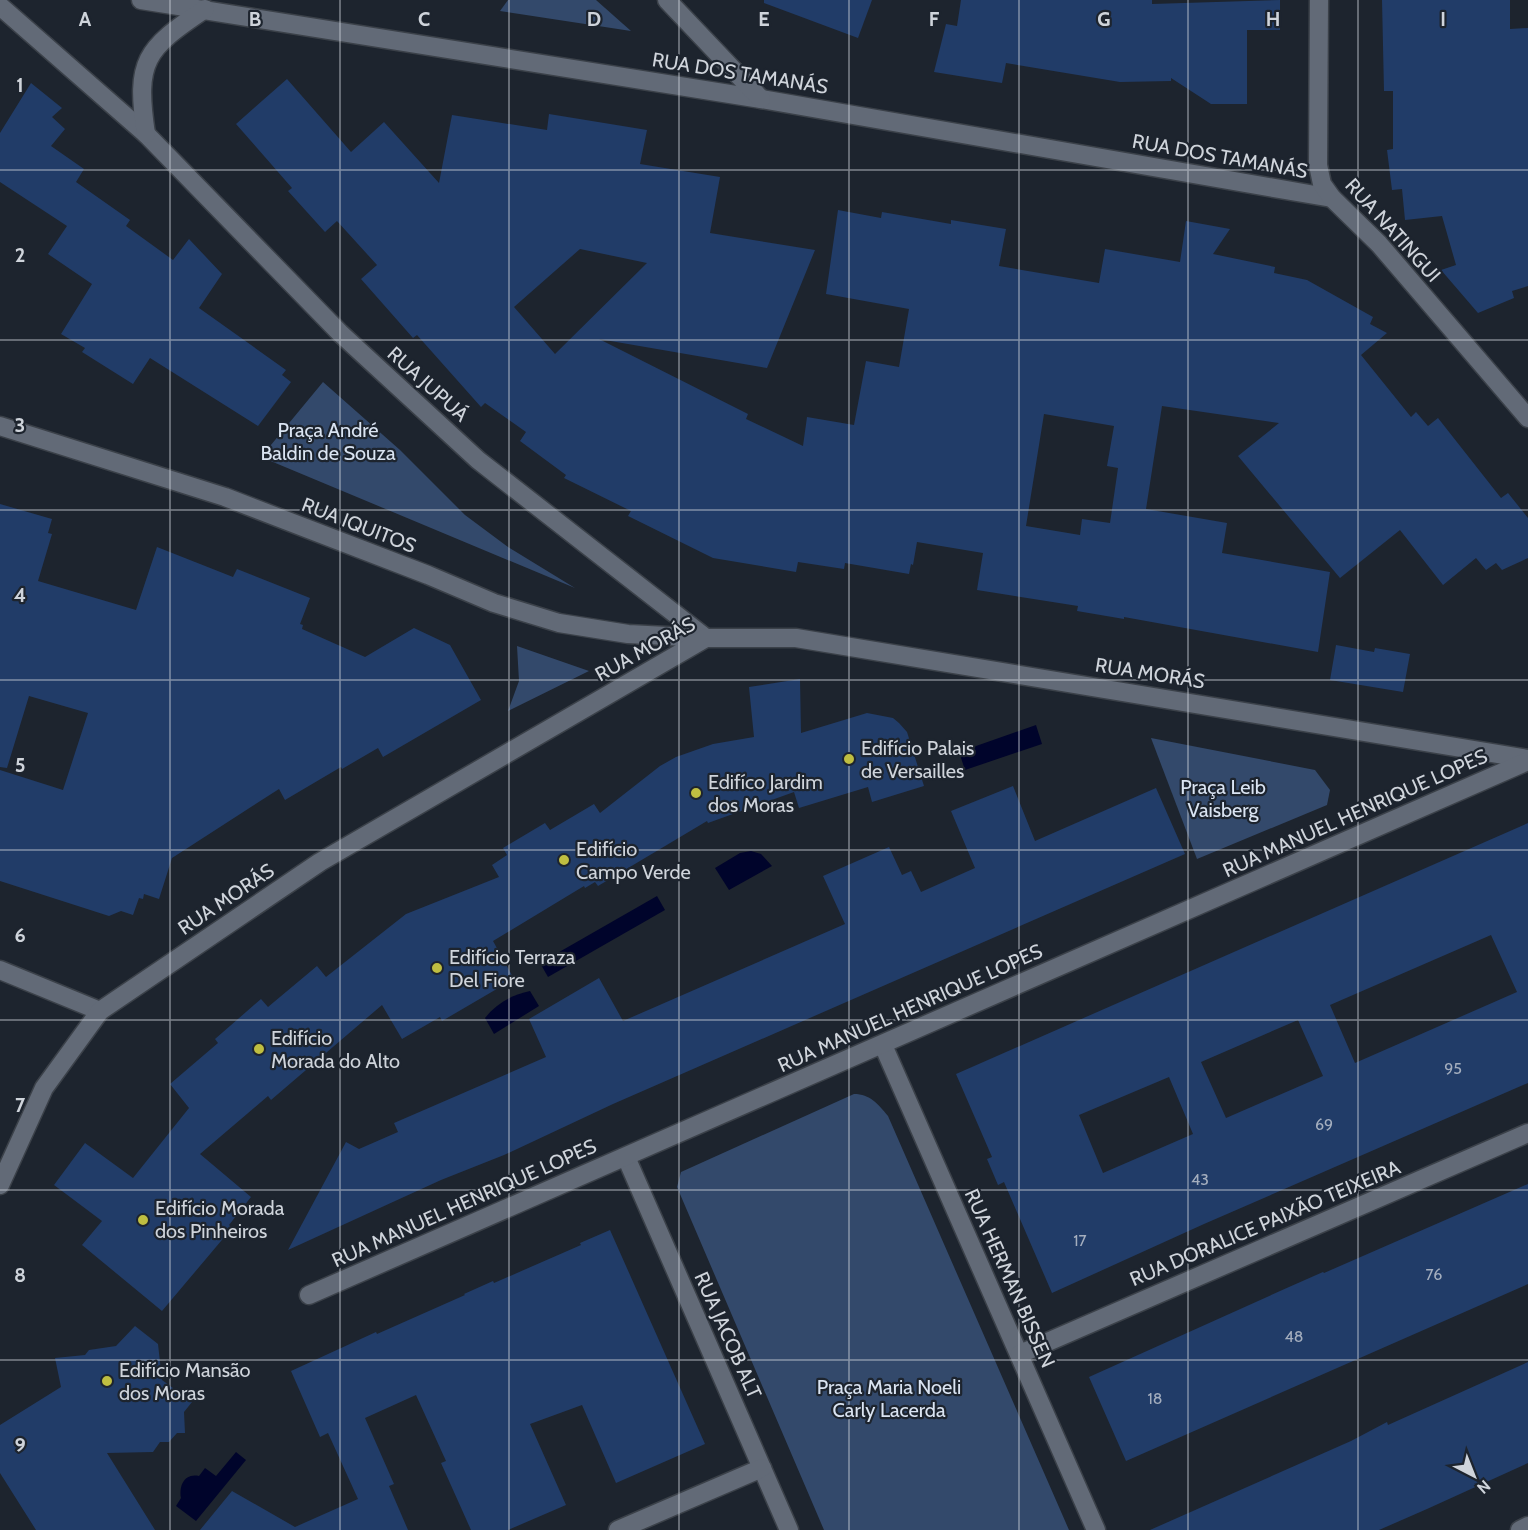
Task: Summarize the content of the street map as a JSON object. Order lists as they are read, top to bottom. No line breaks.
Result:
{"streets":{"street":["RUA DOS TAMANÁS","RUA NATINGUI","RUA JUPUÁ","RUA IQUITOS","RUA MORÁS","RUA MANUEL HENRIQUE LOPES","RUA DORALICE PAIXÃO TEIXEIRA","RUA HERMAN BISSEN","RUA JACOB ALT"]},"crossings":[["RUA DOS TAMANÁS","RUA NATINGUI"],["RUA JUPUÁ","RUA IQUITOS"],["RUA JUPUÁ","RUA MORÁS"],["RUA IQUITOS","RUA MORÁS"],["RUA MORÁS","RUA MANUEL HENRIQUE LOPES"],["RUA MANUEL HENRIQUE LOPES","RUA HERMAN BISSEN"],["RUA MANUEL HENRIQUE LOPES","RUA JACOB ALT"],["RUA DORALICE PAIXÃO TEIXEIRA","RUA HERMAN BISSEN"]],"parks":["Praça André Baldin de Souza","Praça Leib Vaisberg","Praça Maria Noeli Carly Lacerda"],"places":["Edifício Palais de Versailles","Edifíco Jardim dos Moras","Edifício Campo Verde","Edifício Terraza Del Fiore","Edifício Morada do Alto","Edifício Morada dos Pinheiros","Edifício Mansão dos Moras"],"house_numbers":["95","69","43","17","76","48","18"],"north":"bottom right","grid":{"columns":["A","B","C","D","E","F","G","H","I"],"rows":["1","2","3","4","5","6","7","8","9"]}}
